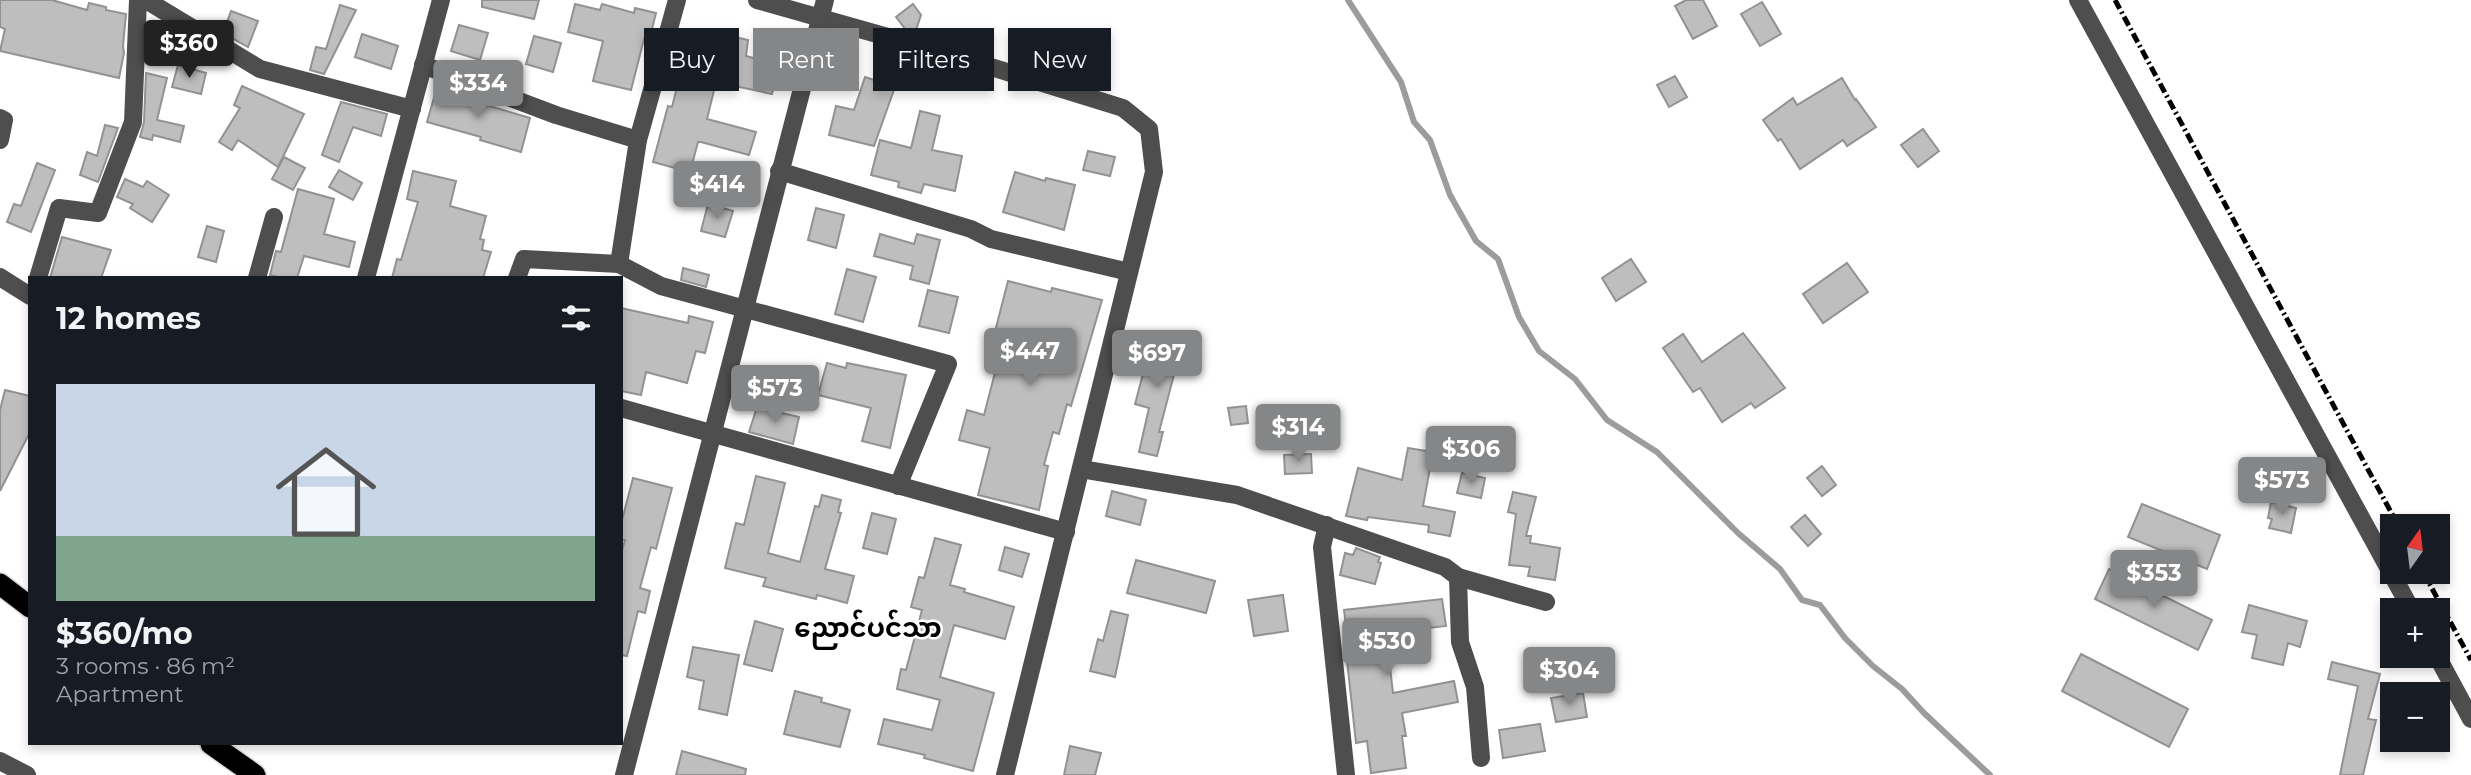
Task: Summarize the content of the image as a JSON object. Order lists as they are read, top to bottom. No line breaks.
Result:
{"districts":["ညောင်ပင်သာ"],"north":"top","page":{"price":["$360","$334","$414","$447","$697","$573","$314","$306","$573","$353","$530","$304"],"chip":["Buy","Rent","Filters","New"],"heading":"12 homes","list":[{"name":"$360/mo","note":"3 rooms · 86 m² · Apartment"}],"map_buttons":["+","−"]}}
